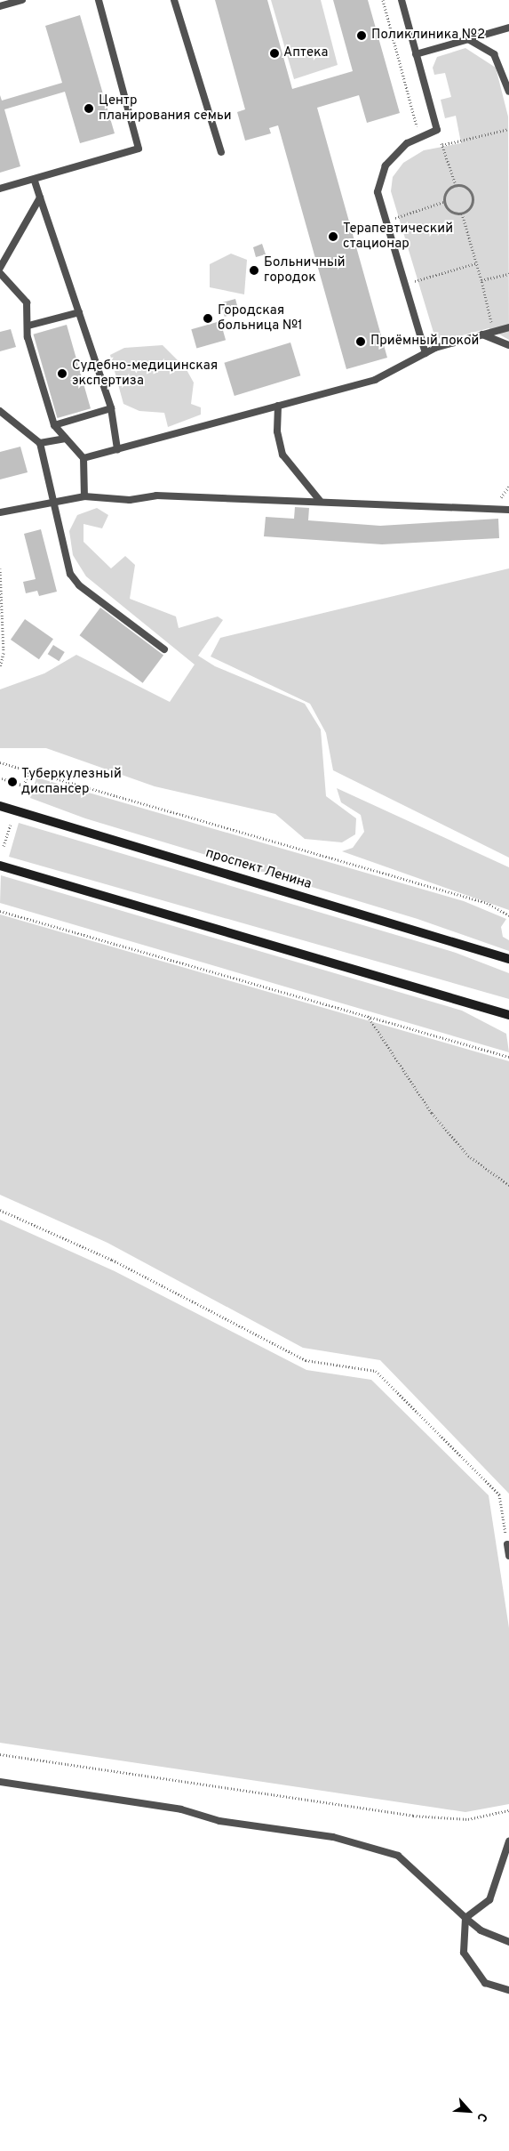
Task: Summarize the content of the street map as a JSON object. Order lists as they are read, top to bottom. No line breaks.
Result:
{"streets":{"street":["проспект Ленина"]},"places":["Поликлиника №2","Аптека","Центр планирования семьи","Терапевтический стационар","Больничный городок","Городская больница №1","Приёмный покой","Судебно-медицинская экспертиза","Туберкулезный диспансер"],"north":"bottom right"}
